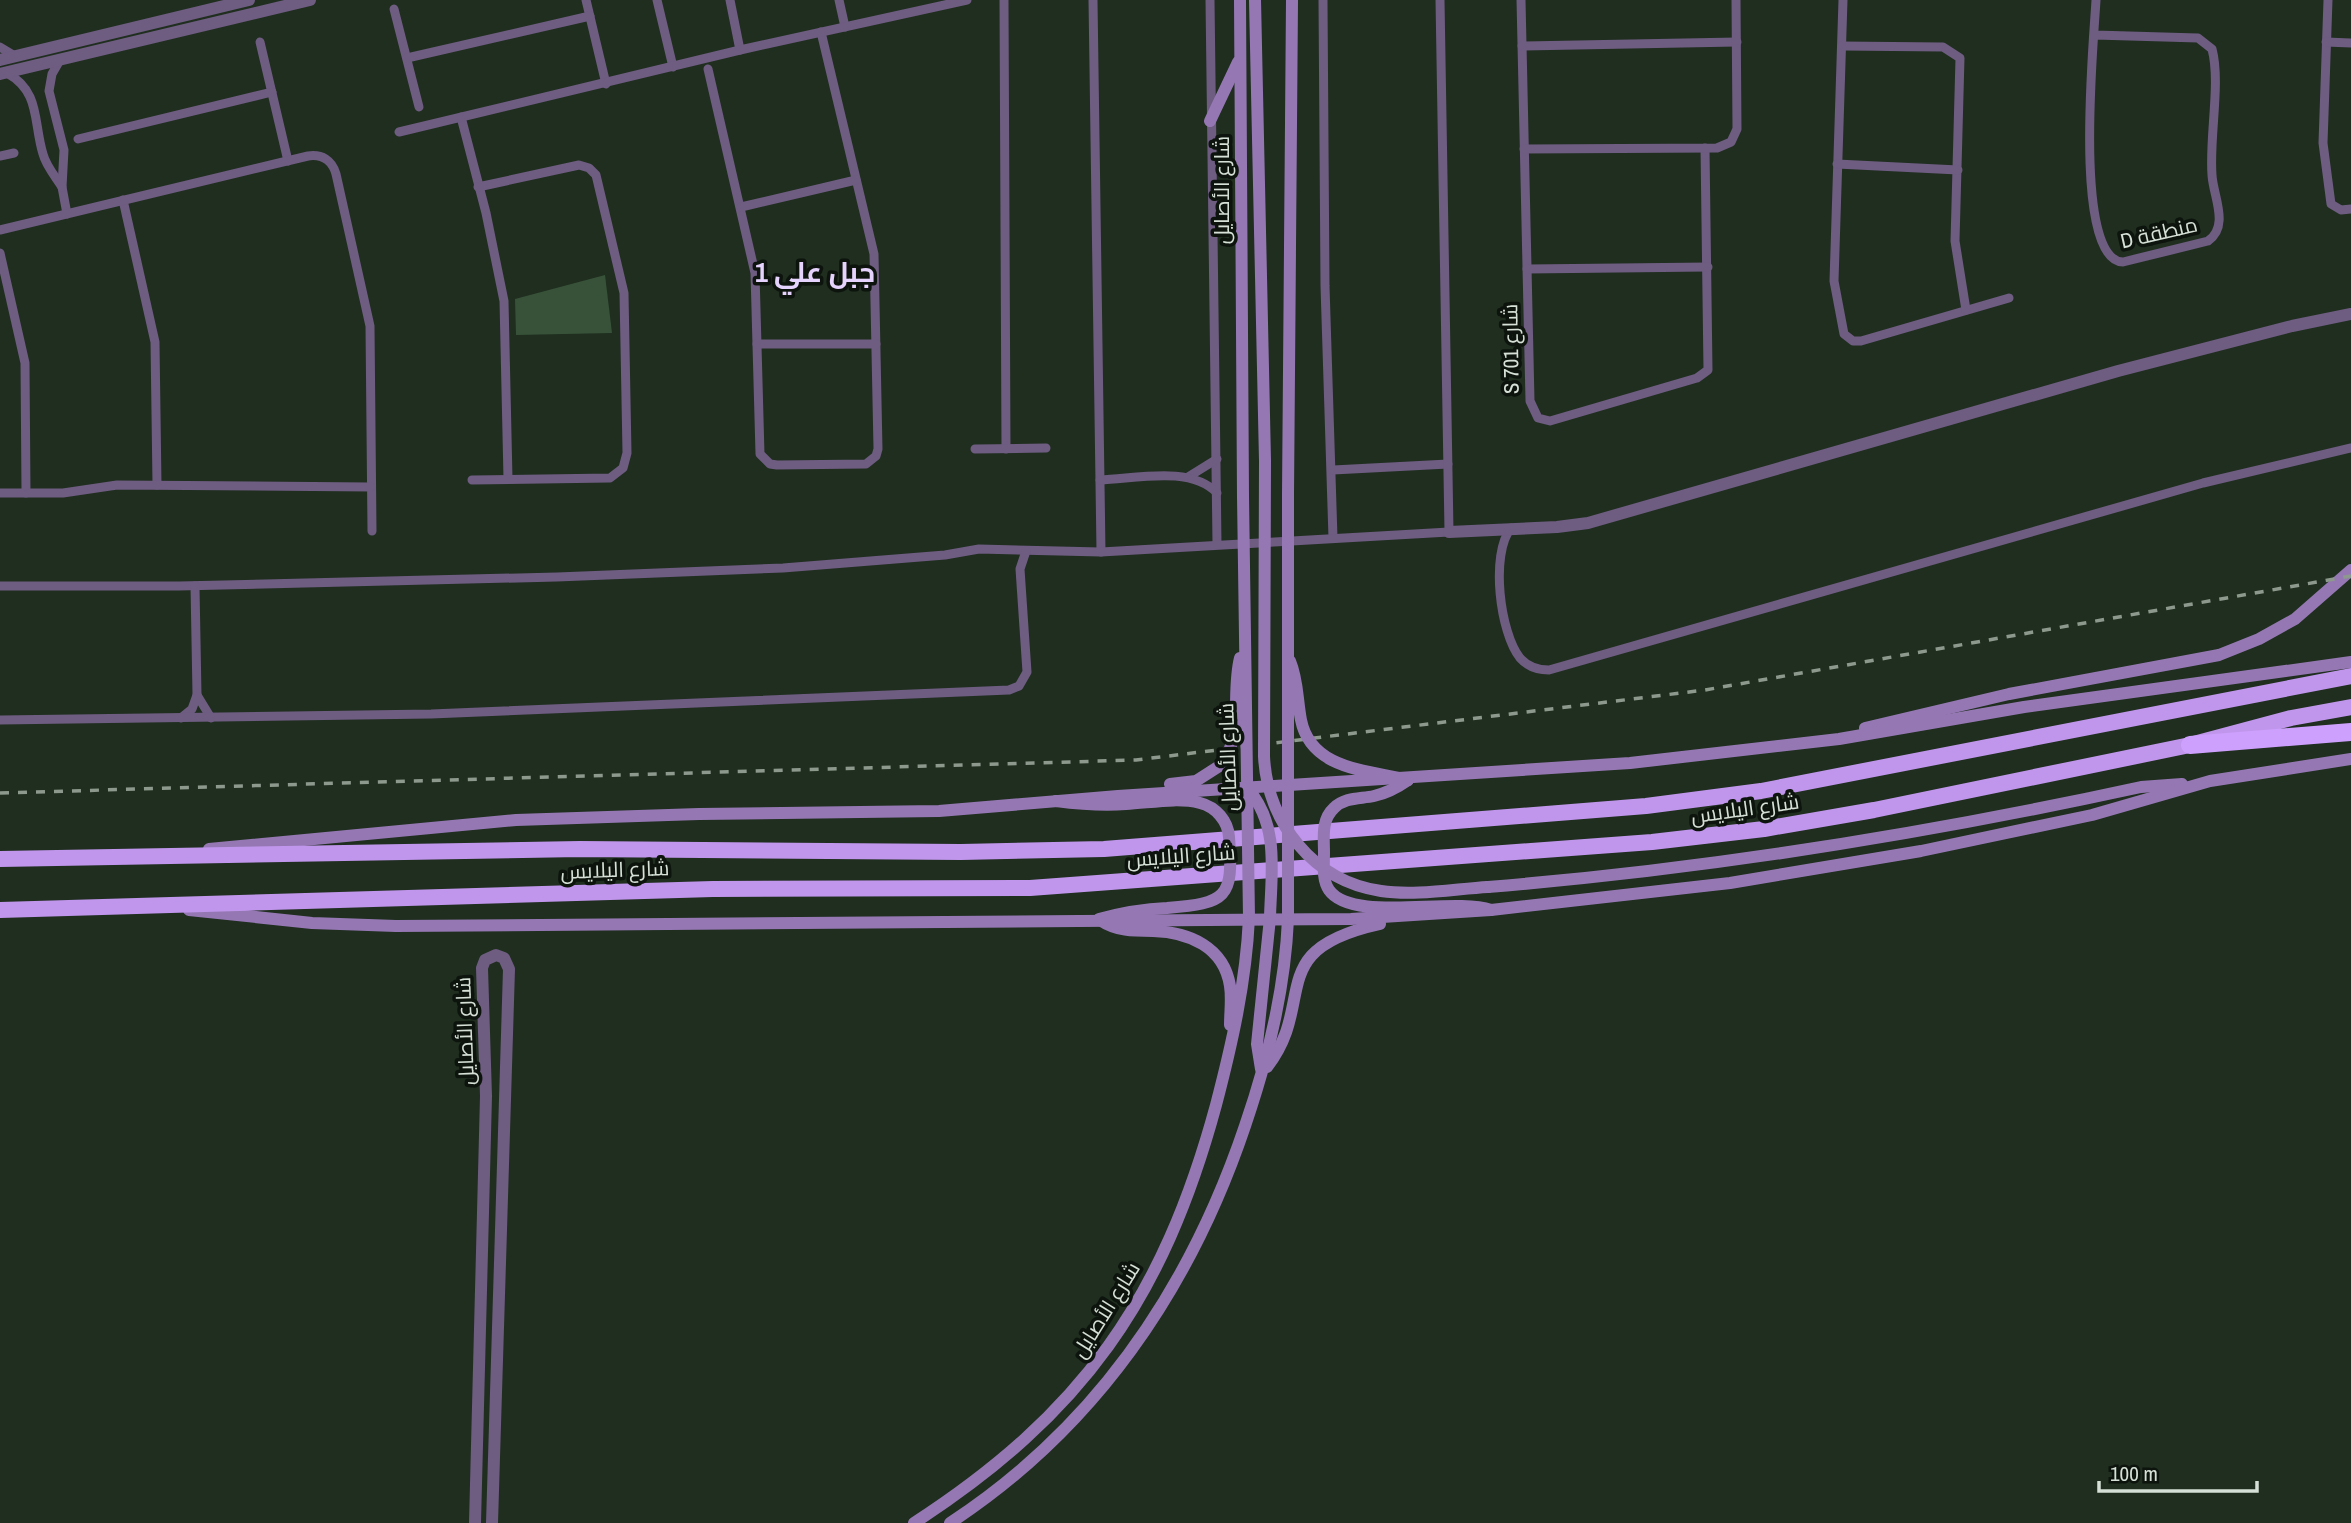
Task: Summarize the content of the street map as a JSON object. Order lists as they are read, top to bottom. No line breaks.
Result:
{"streets":{"highway":["شارع اليلايس"],"main road":["شارع الأصايل"],"street":["D منطقة","S 701 شارع"]},"districts":["جبل علي 1"],"scale_bar":"100 m"}
